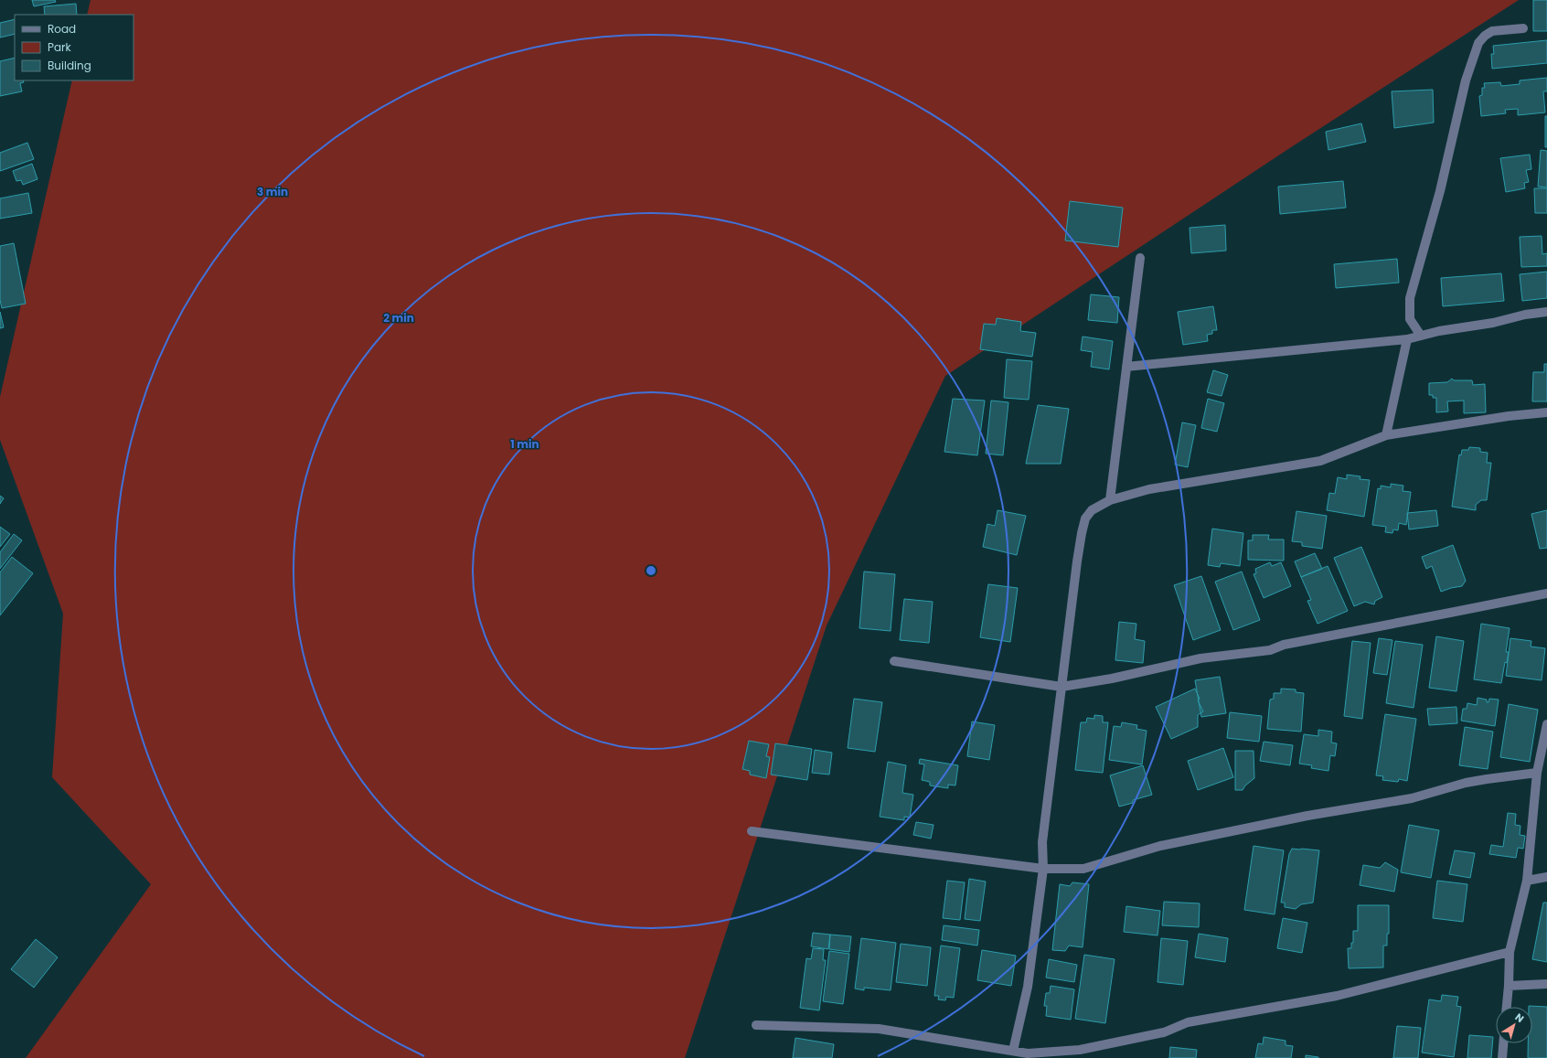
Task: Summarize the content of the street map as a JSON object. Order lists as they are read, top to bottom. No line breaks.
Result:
{"legend":["Road","Park","Building"],"north":"top right","rings":["3 min","2 min","1 min"]}
